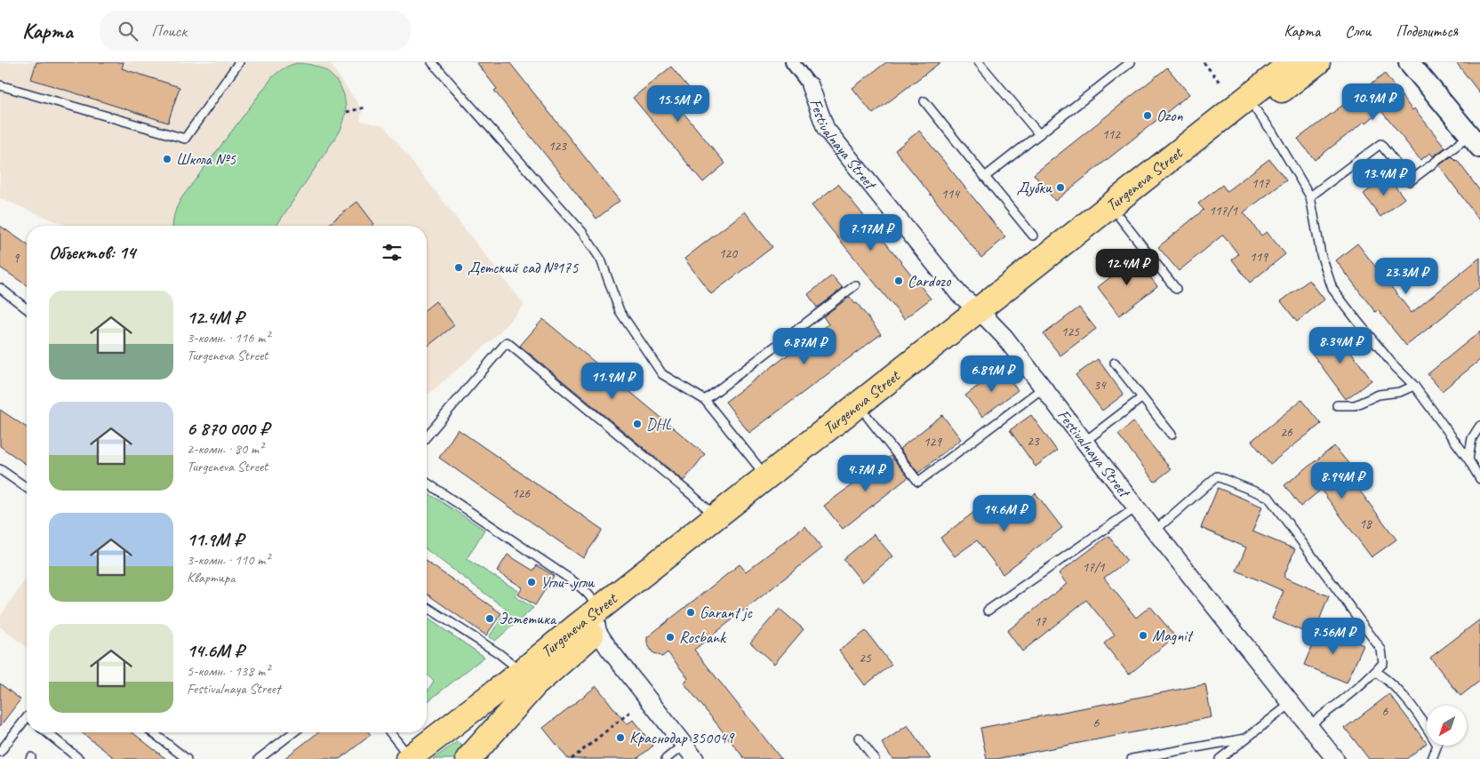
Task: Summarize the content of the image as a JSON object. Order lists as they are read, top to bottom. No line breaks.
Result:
{"streets":{"main road":["Turgeneva Street"],"street":["Festivalnaya Street"]},"crossings":[["Festivalnaya Street","Turgeneva Street"]],"places":["Ozon","Школа №5","Дубки","Детский сад №175","Cardozo","DHL","Угли- угли","Garant jc","Эстетика","Magnit","Rosbank","Краснодар 350049"],"house_numbers":["112","123","117","114","117/1","120","119","9","125","34","26","23","129","126","18","17/1","17","25","6","6"],"north":"bottom left","page":{"header":"Карта","search":"Поиск","nav":["Карта","Слои","Поделиться"],"price":["10.9M ₽","15.5M ₽","13.4M ₽","7.17M ₽","12.4M ₽","23.3M ₽","8.34M ₽","6.87M ₽","6.89M ₽","11.9M ₽","4.7M ₽","8.94M ₽","14.6M ₽","7.56M ₽"],"heading":"Объектов: 14","list":[{"name":"12.4M ₽","note":"3-комн. · 116 m² · Turgeneva Street"},{"name":"6 870 000 ₽","note":"2-комн. · 80 m² · Turgeneva Street"},{"name":"11.9M ₽","note":"3-комн. · 110 m² · Квартира"},{"name":"14.6M ₽","note":"5-комн. · 138 m² · Festivalnaya Street"}]}}
